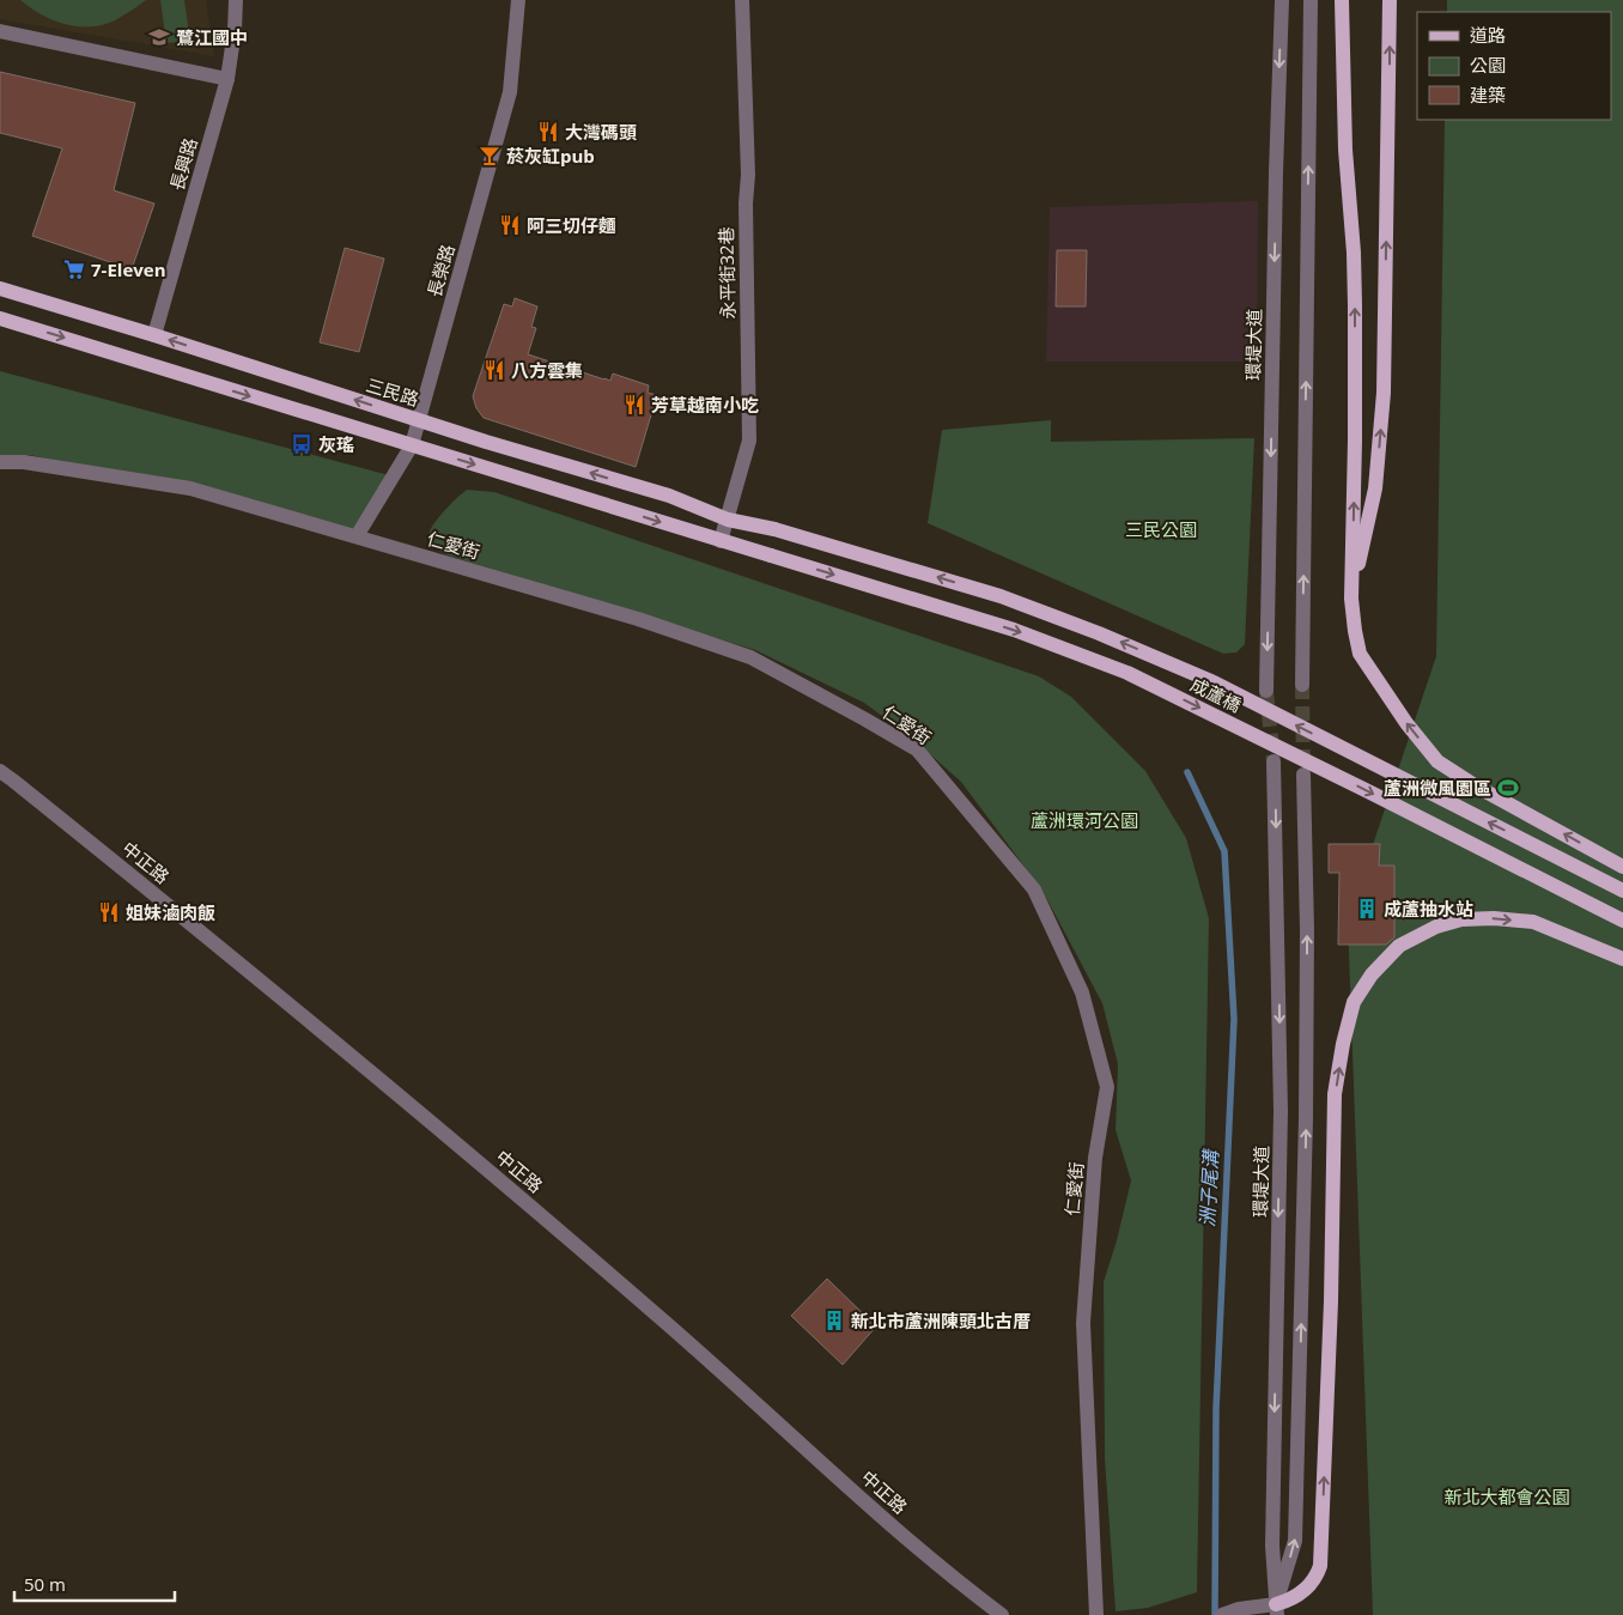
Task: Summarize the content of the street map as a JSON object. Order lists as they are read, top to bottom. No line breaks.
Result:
{"streets":{"main road":["三民路","成蘆橋"],"street":["長興路","長榮路","永平街32巷","環堤大道","仁愛街","中正路"]},"crossings":[["長興路","三民路"],["長榮路","三民路"],["長榮路","仁愛街"],["永平街32巷","三民路"],["永平街32巷","成蘆橋"],["三民路","成蘆橋"]],"water":["洲子尾溝"],"parks":["三民公園","蘆洲環河公園","新北大都會公園"],"places":{"school or university":["鷺江國中"],"restaurant":["大灣碼頭","阿三切仔麵","八方雲集","芳草越南小吃","姐妹滷肉飯"],"bar":["菸灰缸pub"],"supermarket":["7-Eleven"],"bus stop":["灰瑤"],"sports":["蘆洲微風園區"],"building":["成蘆抽水站","新北市蘆洲陳頭北古厝"]},"legend":["道路","公園","建築"],"scale_bar":"50 m"}
